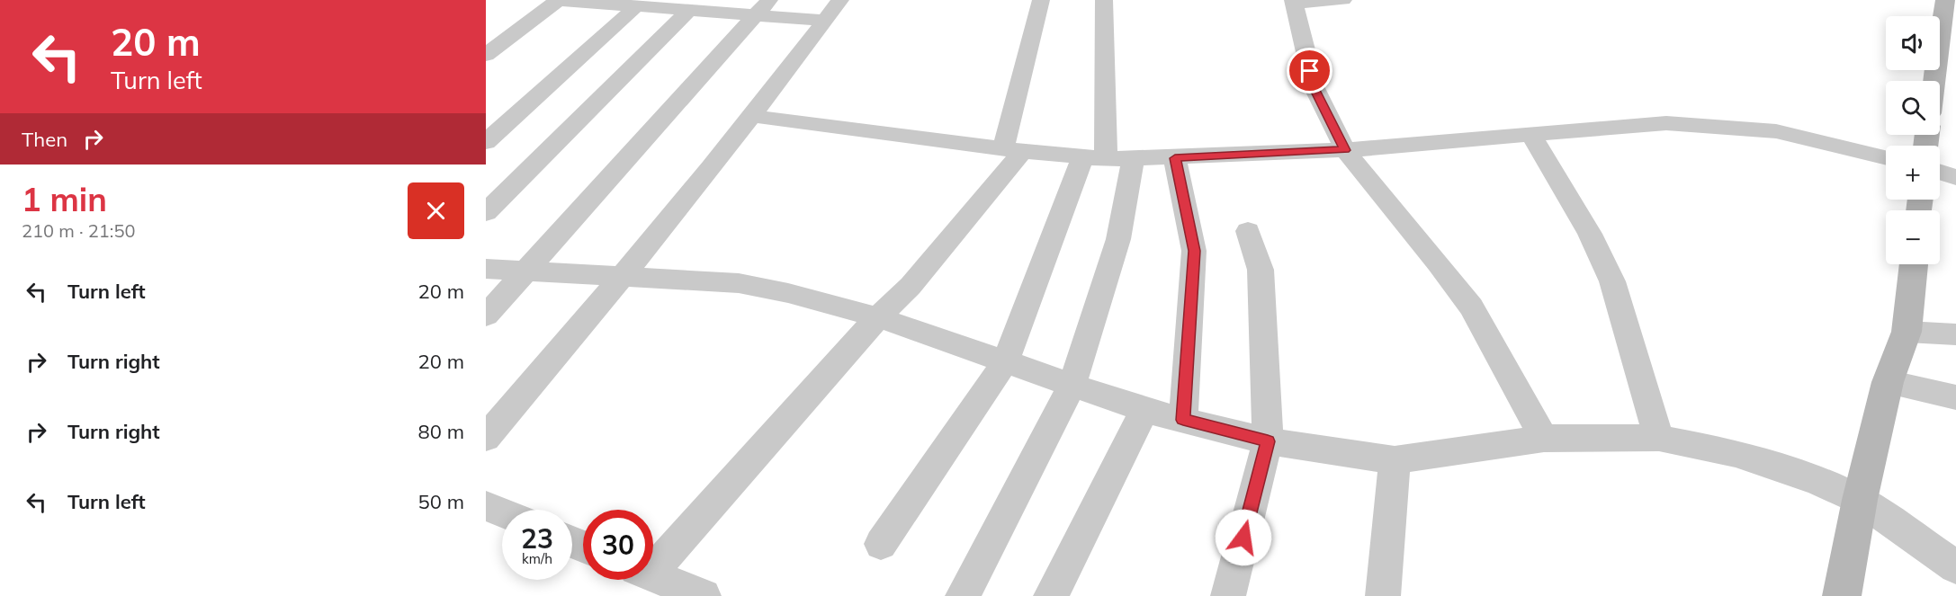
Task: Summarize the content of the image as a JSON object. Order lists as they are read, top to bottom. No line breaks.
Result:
{"page":{"turn":["20 m","Turn left"],"map_buttons":["+","−"],"then":"Then","heading":["1 min","210 m · 21:50"],"list":[{"name":"Turn left","value":"20 m"},{"name":"Turn right","value":"20 m"},{"name":"Turn right","value":"80 m"},{"name":"Turn left","value":"50 m"}],"speed":"23 km/h","limit":"30"}}
